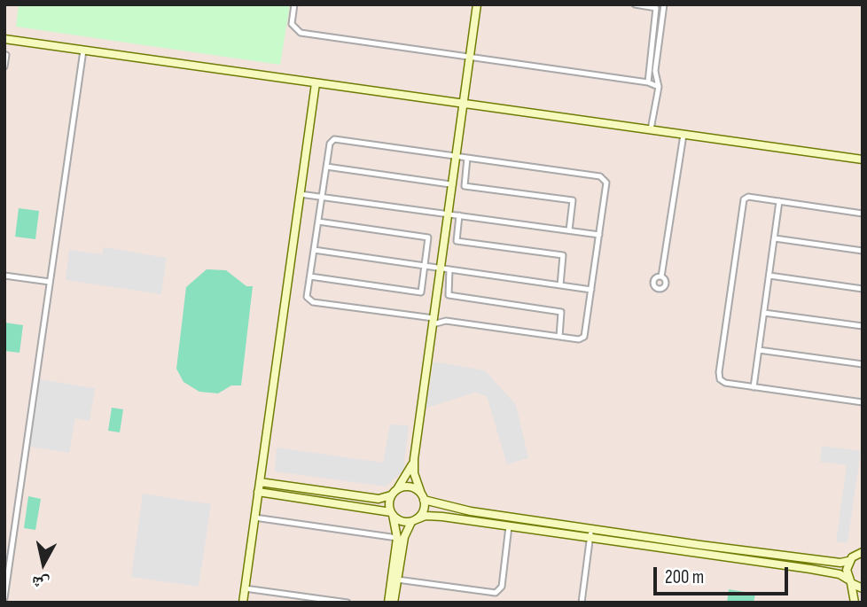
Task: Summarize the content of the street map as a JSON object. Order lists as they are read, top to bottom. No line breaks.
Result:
{"scale_bar":"200 m","north":"bottom"}
